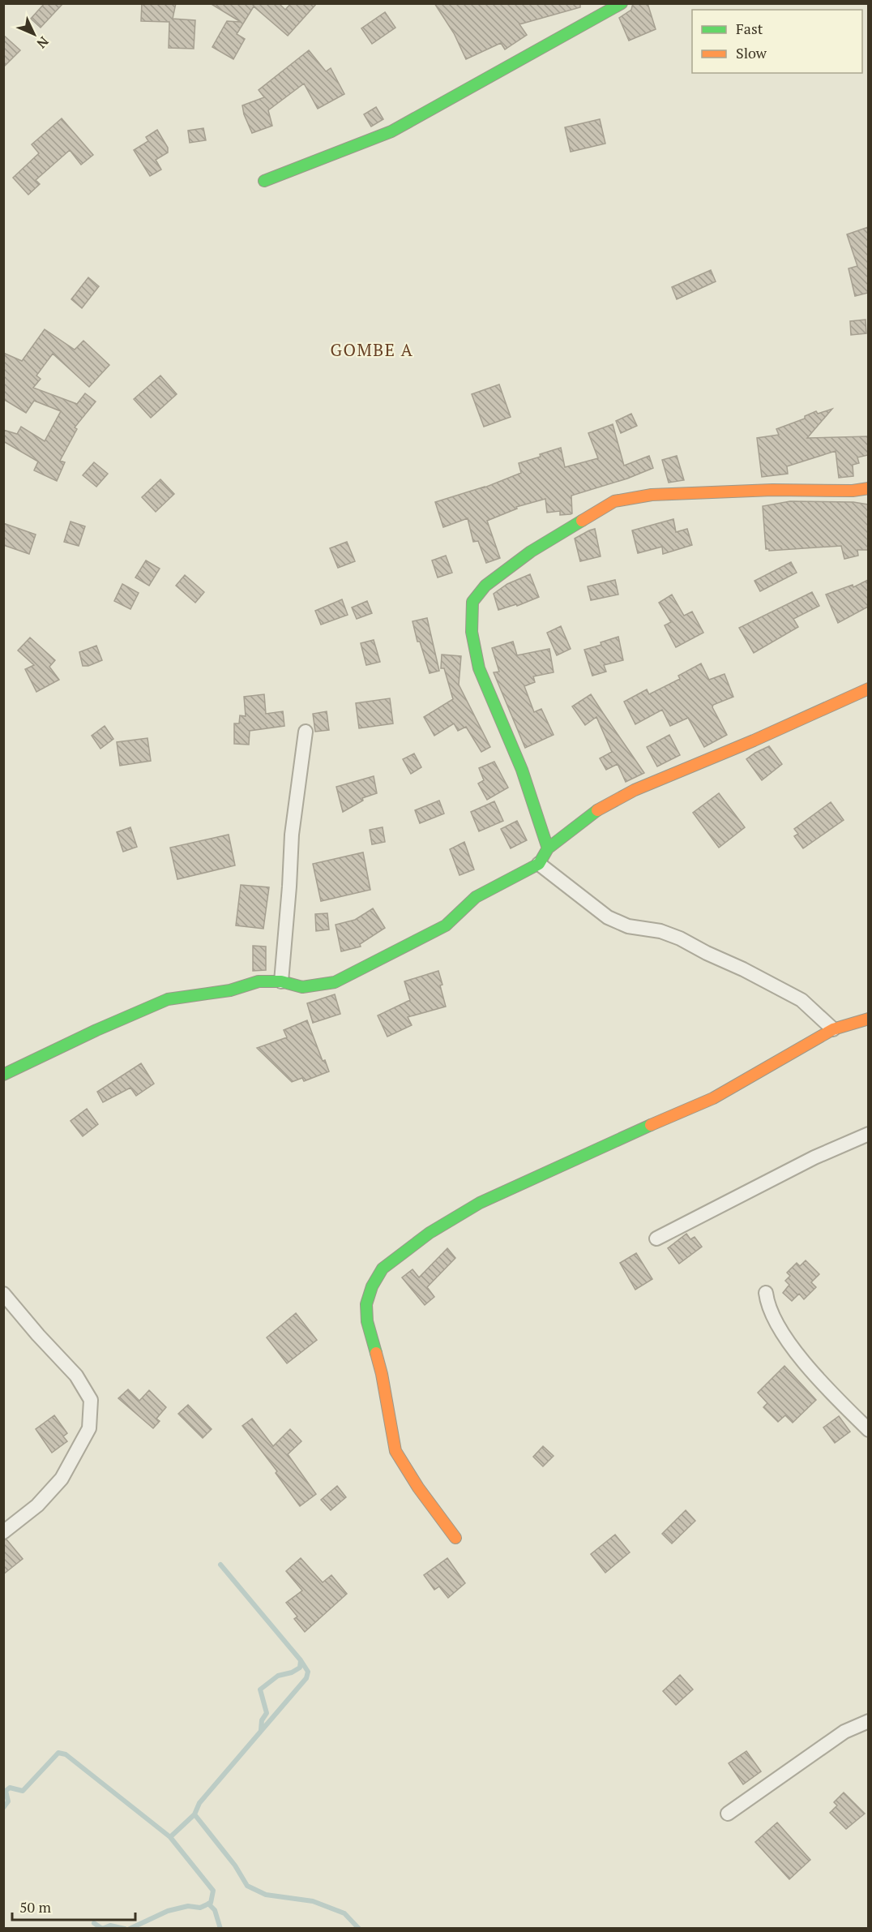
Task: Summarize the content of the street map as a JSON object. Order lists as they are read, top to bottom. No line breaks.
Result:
{"districts":["GOMBE A"],"legend":["Fast","Slow"],"scale_bar":"50 m","north":"bottom right"}
